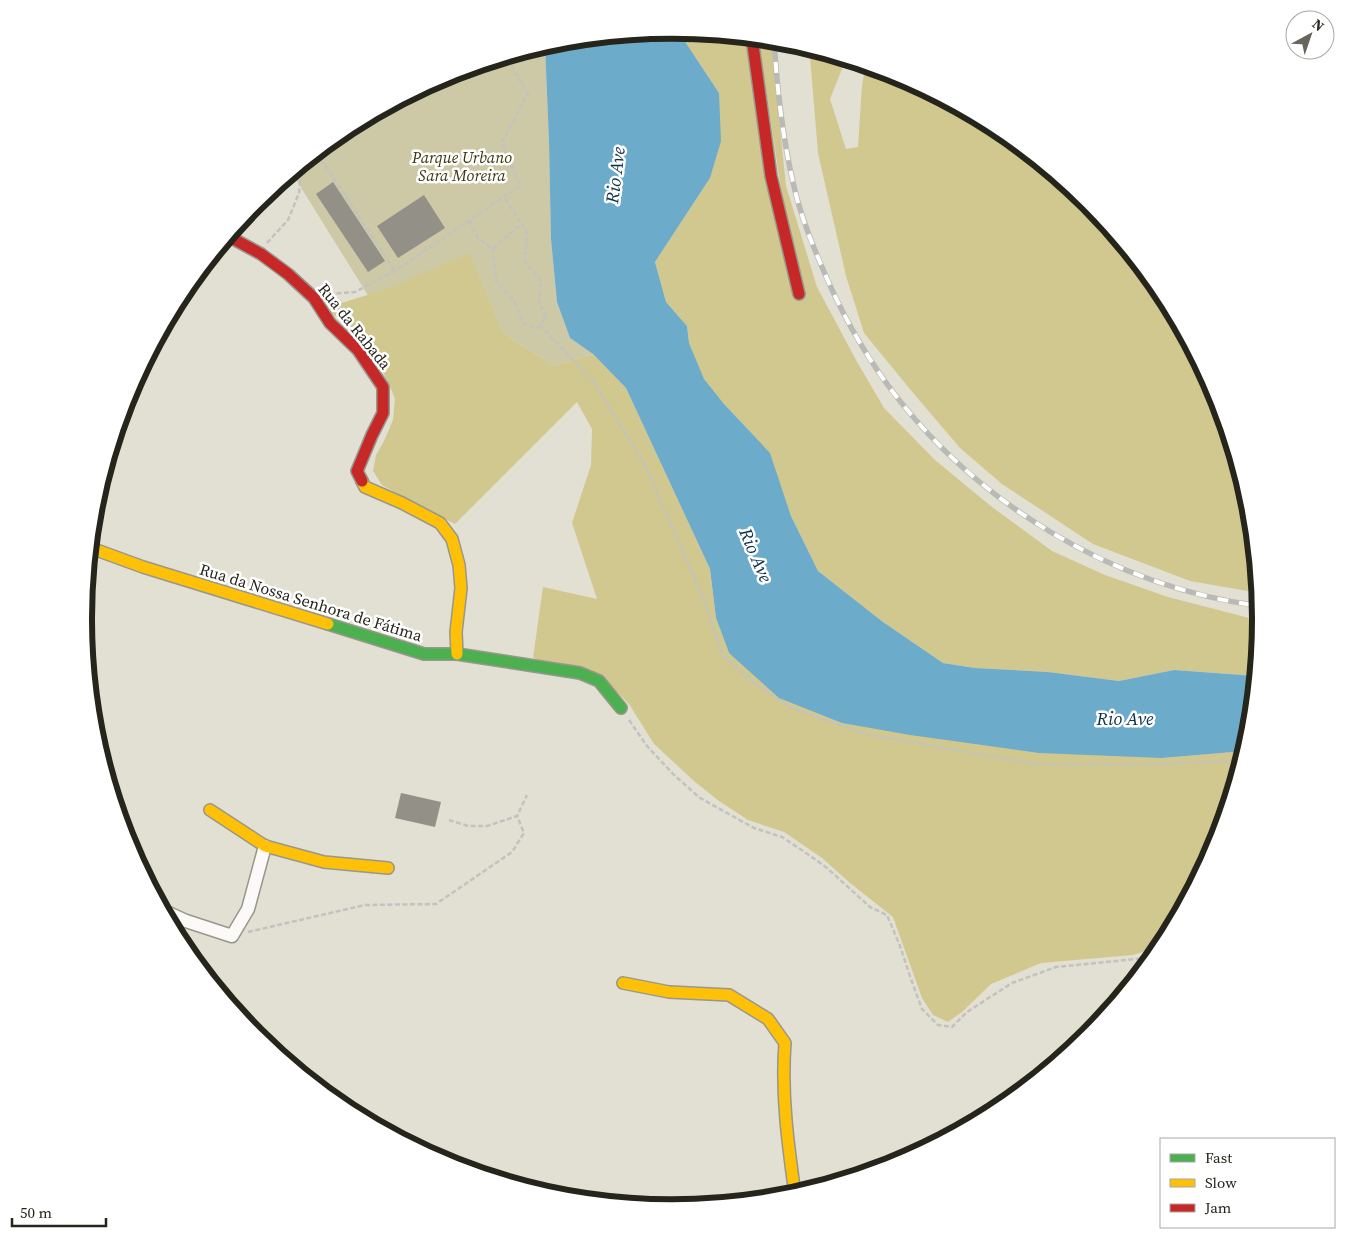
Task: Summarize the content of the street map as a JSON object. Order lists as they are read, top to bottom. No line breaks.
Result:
{"streets":{"street":["Rua da Rabada","Rua da Nossa Senhora de Fátima"]},"crossings":[["Rua da Rabada","Rua da Nossa Senhora de Fátima"]],"water":["Rio Ave"],"parks":["Parque Urbano Sara Moreira"],"legend":["Fast","Slow","Jam"],"scale_bar":"50 m","north":"top right"}
